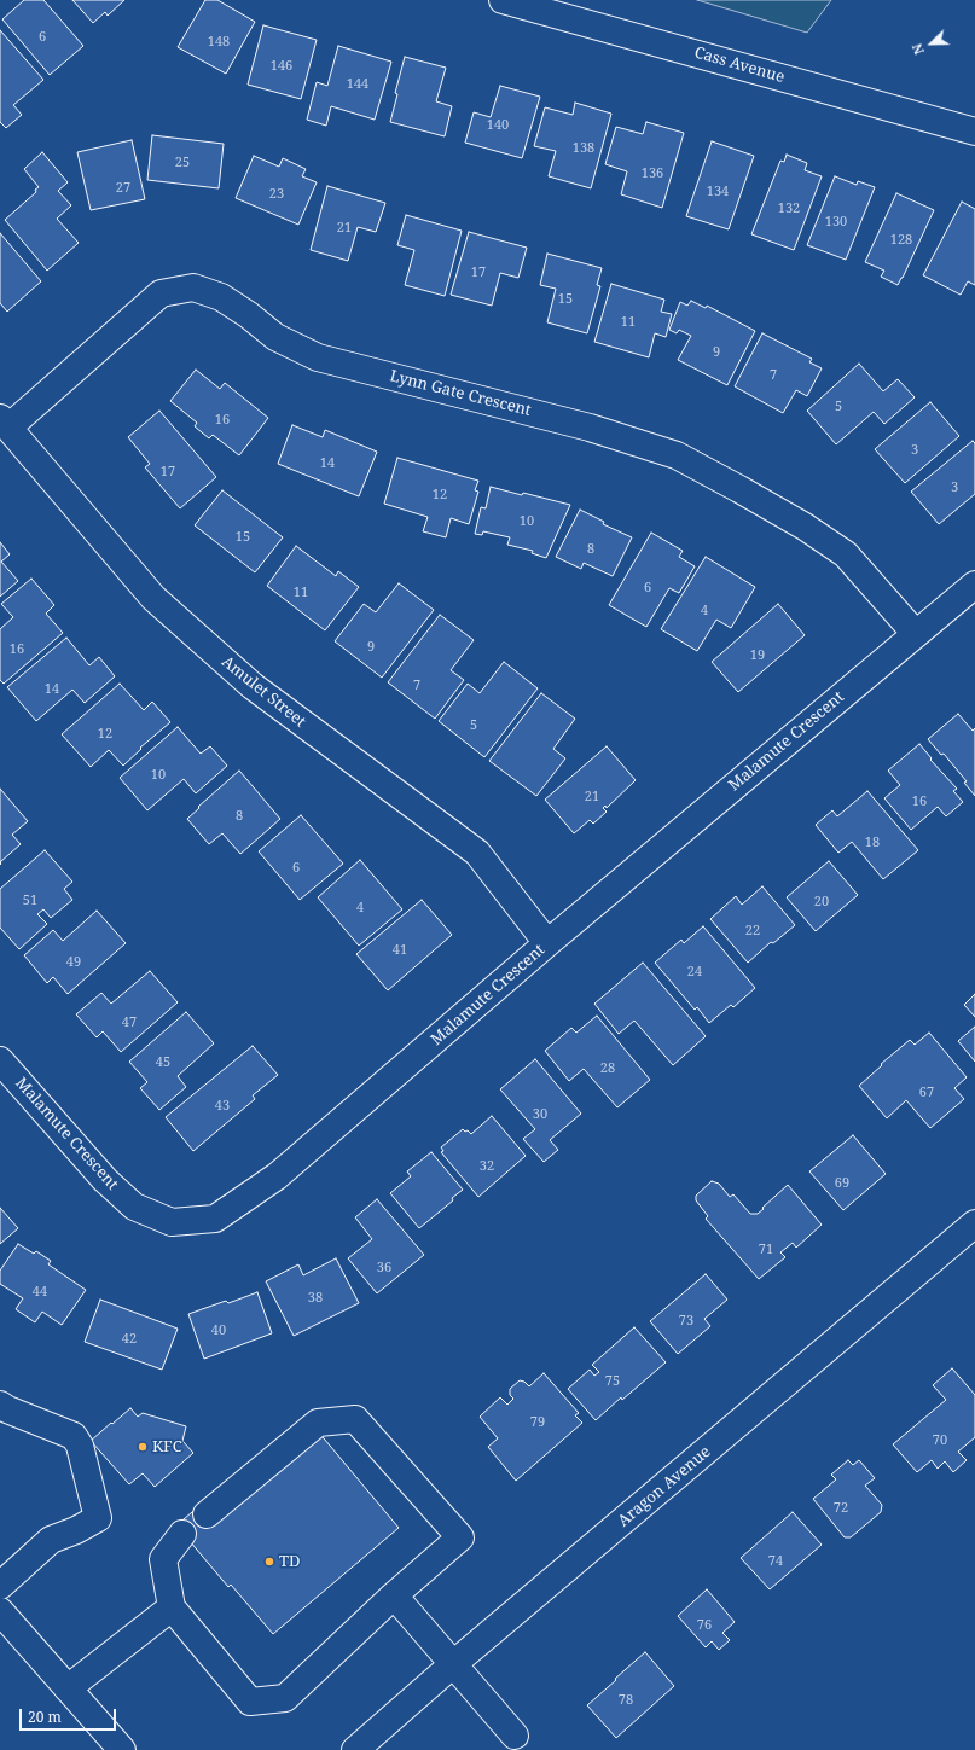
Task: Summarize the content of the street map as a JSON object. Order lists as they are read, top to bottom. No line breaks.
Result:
{"streets":{"street":["Cass Avenue","Lynn Gate Crescent","Amulet Street","Malamute Crescent","Aragon Avenue"]},"crossings":[["Lynn Gate Crescent","Amulet Street"],["Lynn Gate Crescent","Malamute Crescent"],["Amulet Street","Malamute Crescent"]],"places":["KFC","TD"],"house_numbers":["6","148","146","144","140","138","25","136","27","134","23","132","130","21","128","17","15","11","9","7","5","16","3","14","17","3","12","10","15","8","6","11","4","9","16","19","7","14","5","12","10","21","16","8","18","6","51","20","4","22","41","49","24","47","45","28","67","43","30","32","69","71","36","44","38","73","40","42","75","79","70","72","74","76","78"],"scale_bar":"20 m","north":"bottom left"}
